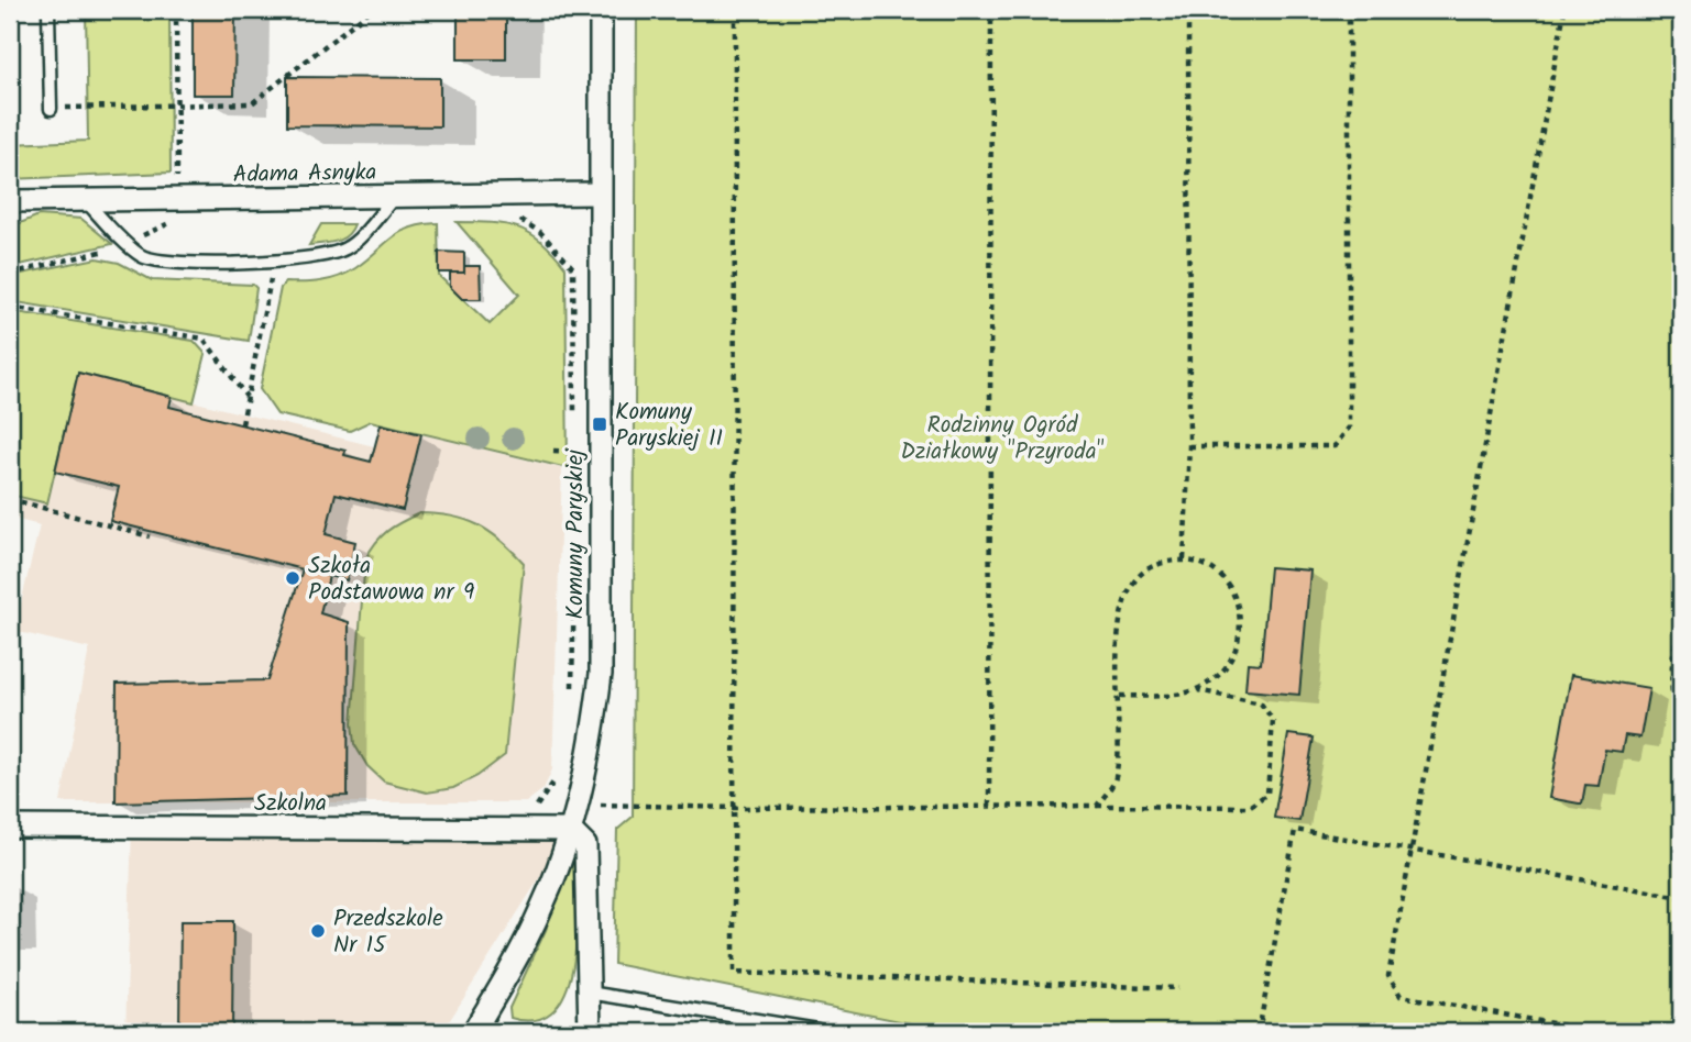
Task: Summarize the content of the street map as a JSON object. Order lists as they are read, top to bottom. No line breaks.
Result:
{"streets":{"street":["Adama Asnyka","Komuny Paryskiej","Szkolna"]},"crossings":[["Adama Asnyka","Komuny Paryskiej"],["Komuny Paryskiej","Szkolna"]],"parks":["Rodzinny Ogród Działkowy \"Przyroda\""],"places":{"transit":["Komuny Paryskiej II"],"other":["Szkoła Podstawowa nr 9","Przedszkole Nr 15"]}}
